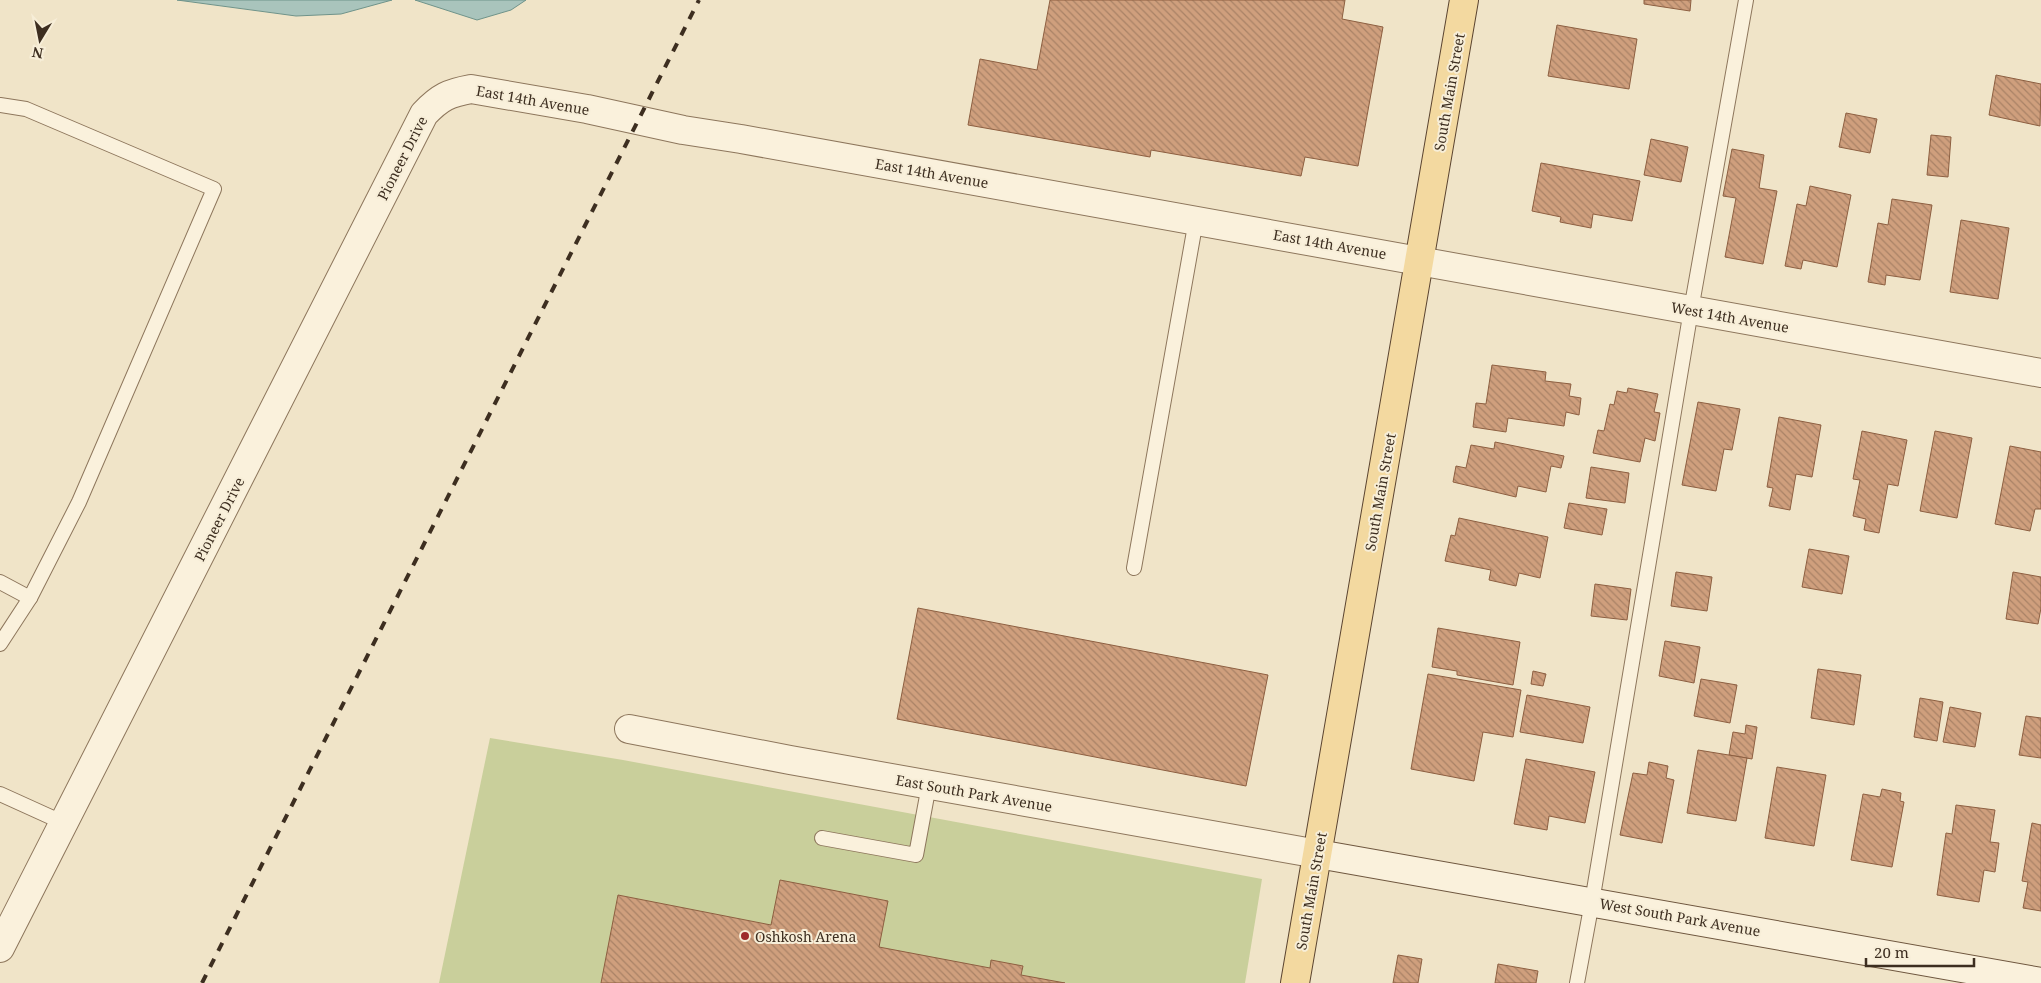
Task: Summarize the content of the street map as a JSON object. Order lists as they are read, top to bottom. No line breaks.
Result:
{"streets":{"main road":["South Main Street"],"street":["East 14th Avenue","Pioneer Drive","West 14th Avenue","East South Park Avenue","West South Park Avenue"]},"crossings":[["South Main Street","East 14th Avenue"],["South Main Street","West 14th Avenue"],["South Main Street","East South Park Avenue"],["South Main Street","West South Park Avenue"],["East 14th Avenue","Pioneer Drive"],["East 14th Avenue","West 14th Avenue"],["East South Park Avenue","West South Park Avenue"]],"places":["Oshkosh Arena"],"scale_bar":"20 m","north":"bottom"}
